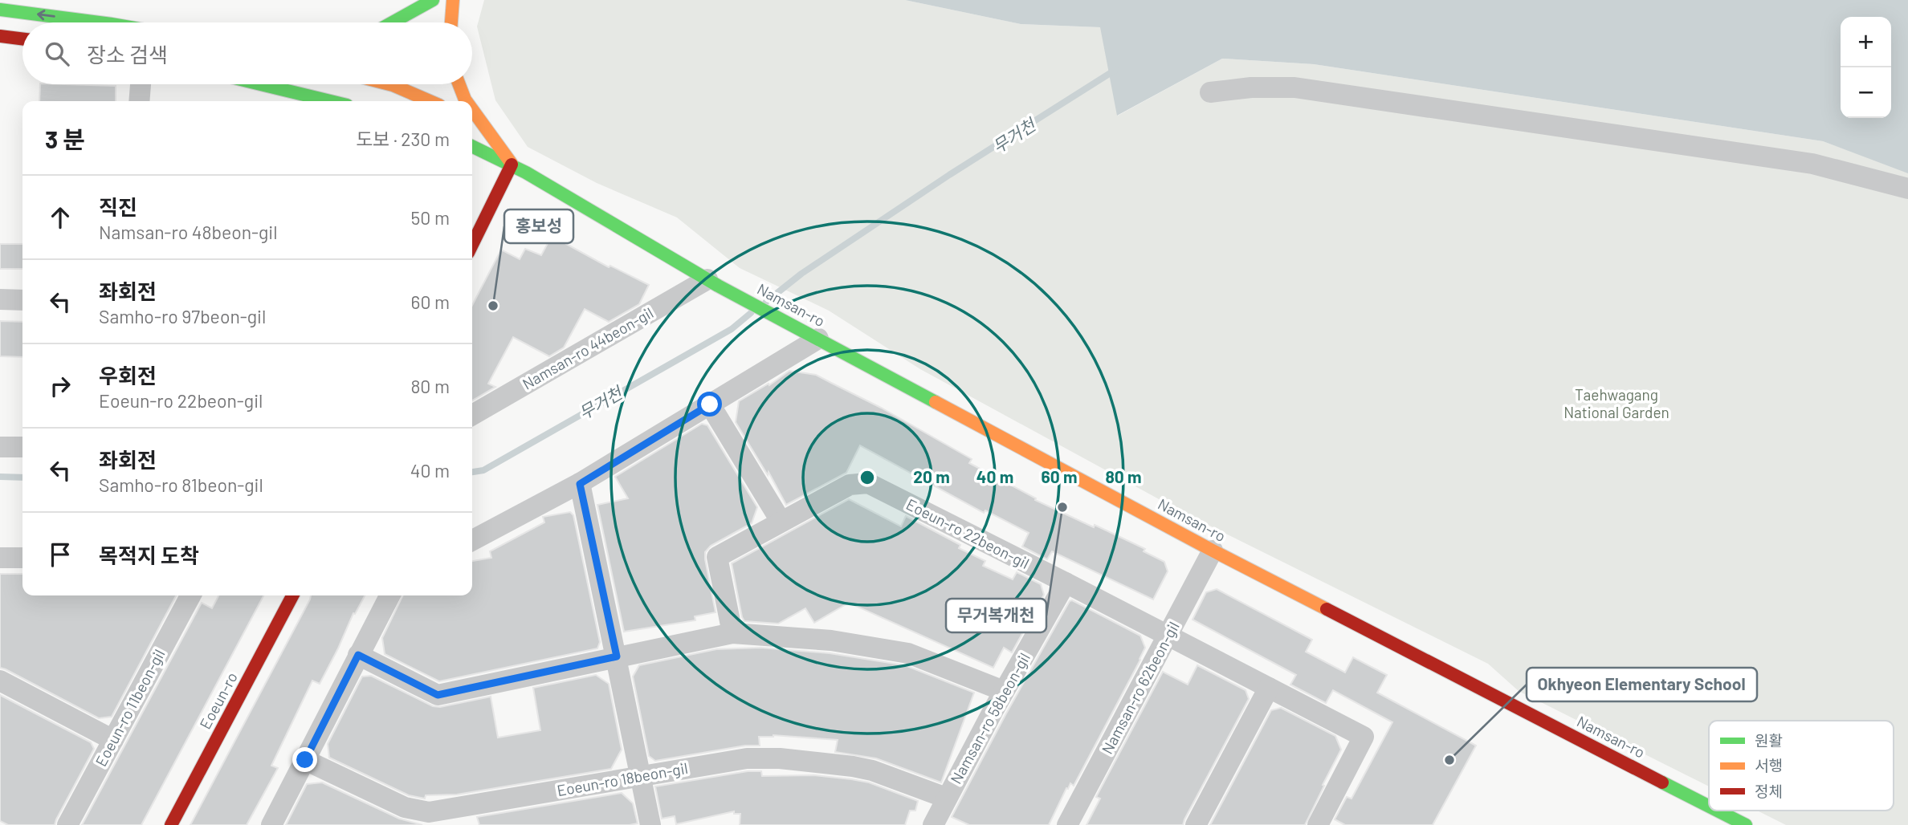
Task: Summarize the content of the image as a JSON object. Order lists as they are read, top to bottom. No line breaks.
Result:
{"streets":{"main road":["Namsan-ro","Eoeun-ro"],"street":["Namsan-ro 44beon-gil","Eoeun-ro 22beon-gil","Namsan-ro 62beon-gil","Eoeun-ro 11beon-gil","Namsan-ro 58beon-gil","Eoeun-ro 18beon-gil"]},"crossings":[["Namsan-ro","Namsan-ro 44beon-gil"],["Namsan-ro","Namsan-ro 62beon-gil"],["Eoeun-ro 22beon-gil","Namsan-ro 62beon-gil"],["Eoeun-ro 22beon-gil","Namsan-ro 58beon-gil"],["Namsan-ro 58beon-gil","Eoeun-ro 18beon-gil"]],"water":["무거천"],"parks":["Taehwagang National Garden"],"places":["홍보성","무거복개천","Okhyeon Elementary School"],"legend":["원활","서행","정체"],"page":{"map_buttons":["+","−"],"search":"장소 검색","heading":["3 분","도보 · 230 m"],"list":[["직진","Namsan-ro 48beon-gil","50 m"],["좌회전","Samho-ro 97beon-gil","60 m"],["우회전","Eoeun-ro 22beon-gil","80 m"],["좌회전","Samho-ro 81beon-gil","40 m"],"목적지 도착"]},"rings":["20 m","40 m","60 m","80 m"]}
